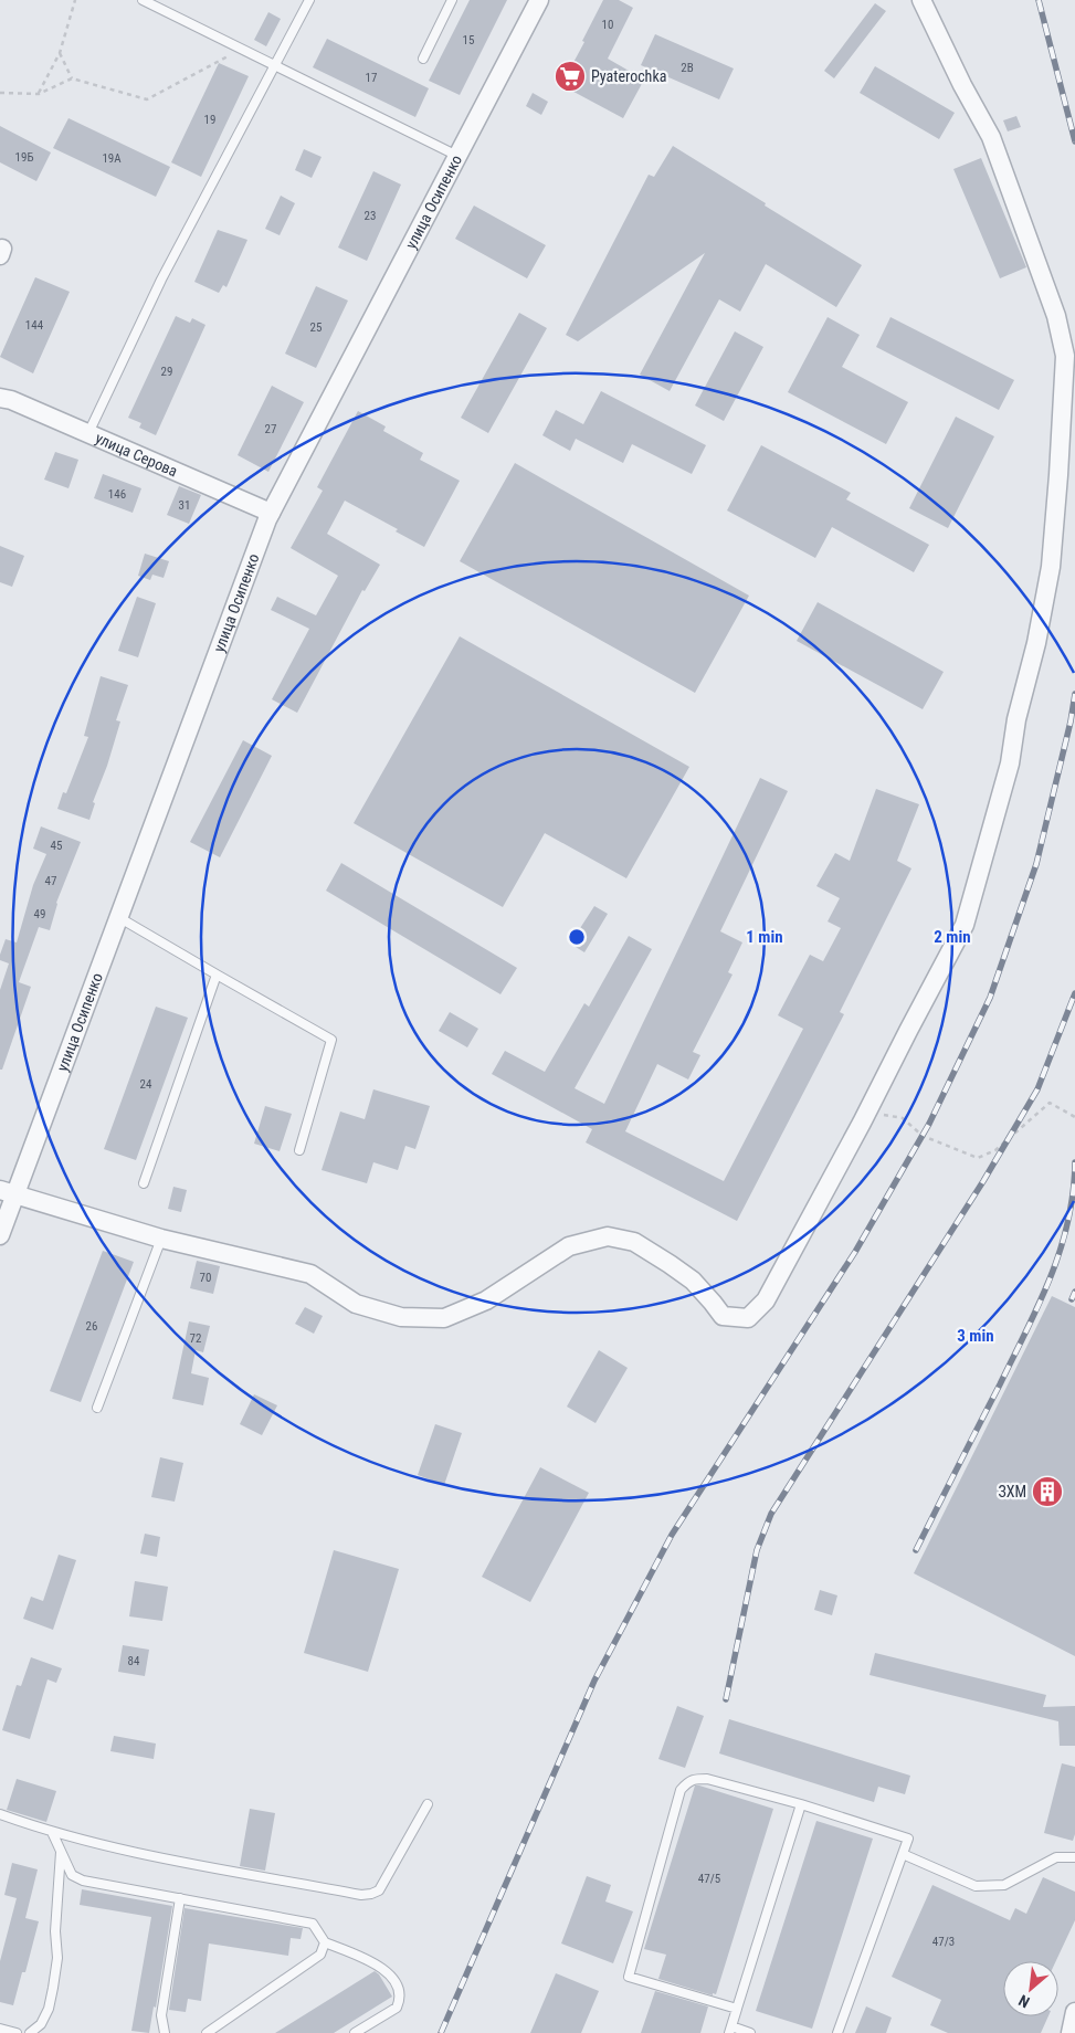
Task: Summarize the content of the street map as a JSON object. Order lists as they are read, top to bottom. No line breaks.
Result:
{"streets":{"street":["улица Осипенко","улица Серова"]},"crossings":[["улица Осипенко","улица Серова"]],"places":{"supermarket":["Pyaterochka"],"building":["ЗХМ"]},"house_numbers":["10","15","2В","17","19","19Б","19А","23","144","25","29","27","146","31","45","47","49","24","70","26","72","84","47/5","47/3"],"north":"bottom left","rings":["1 min","2 min","3 min"]}
